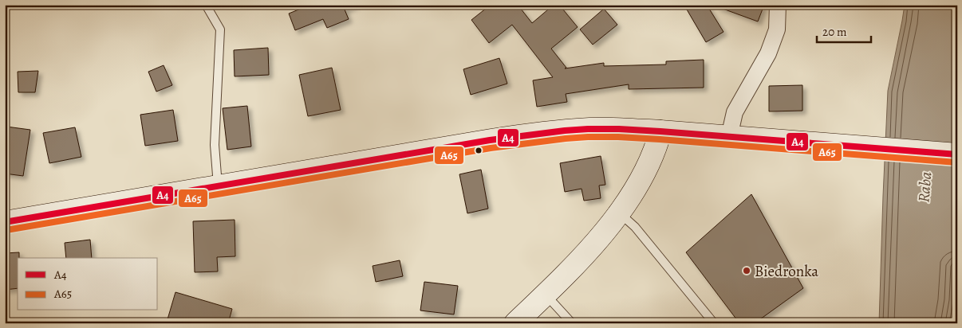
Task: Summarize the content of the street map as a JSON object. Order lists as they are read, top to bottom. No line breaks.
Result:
{"water":["Raba"],"places":["Biedronka"],"lines":["transit line A4","transit line A65"],"legend":["A4","A65"],"scale_bar":"20 m"}
